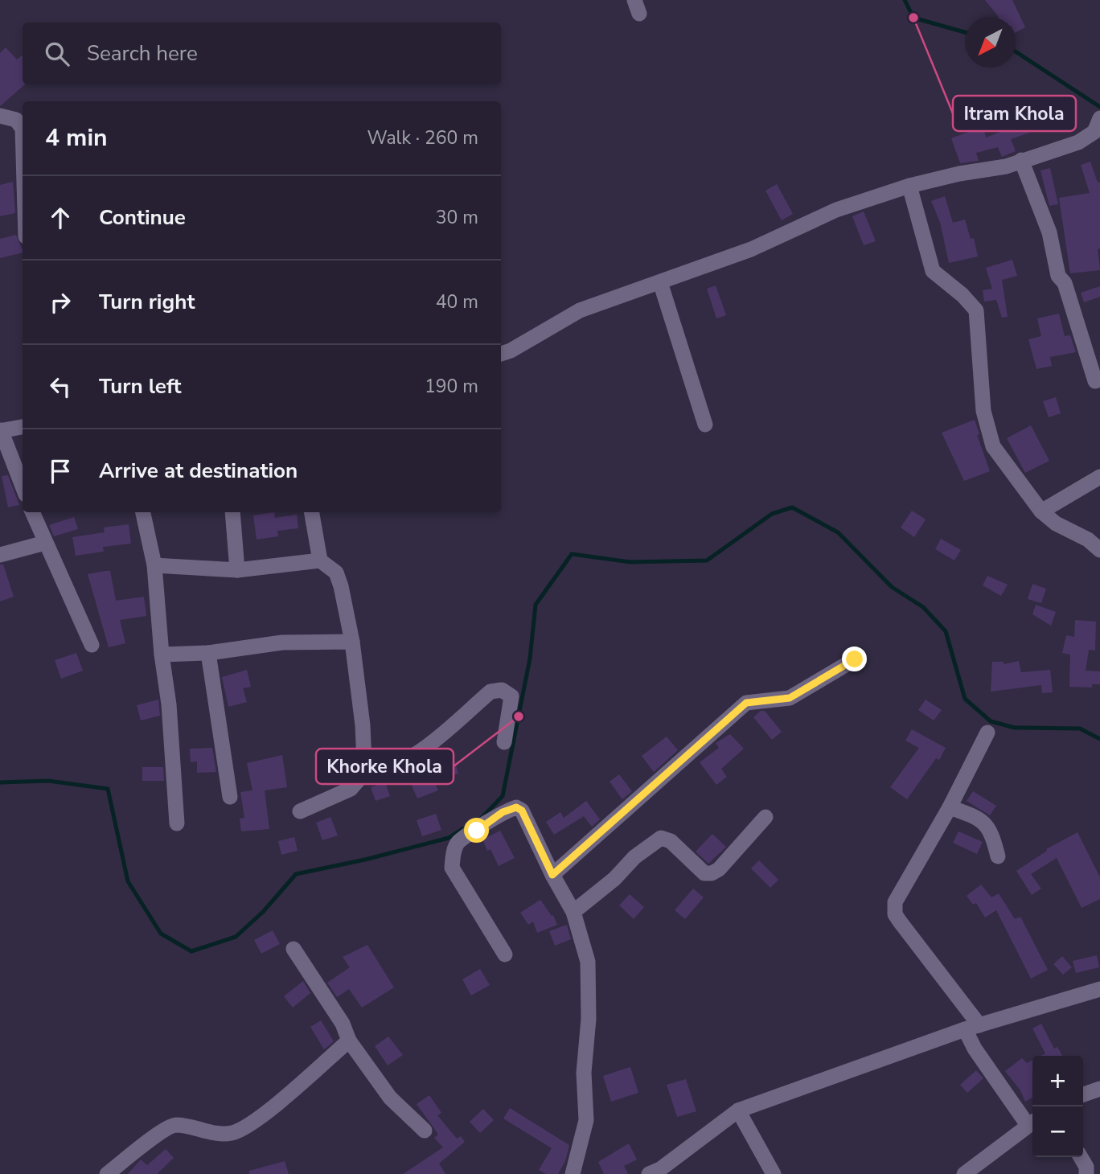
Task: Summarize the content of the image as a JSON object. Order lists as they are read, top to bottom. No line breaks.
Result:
{"places":["Itram Khola","Khorke Khola"],"north":"bottom left","page":{"search":"Search here","heading":["4 min","Walk · 260 m"],"list":[["Continue","30 m"],["Turn right","40 m"],["Turn left","190 m"],"Arrive at destination"],"map_buttons":["+","−"]}}
